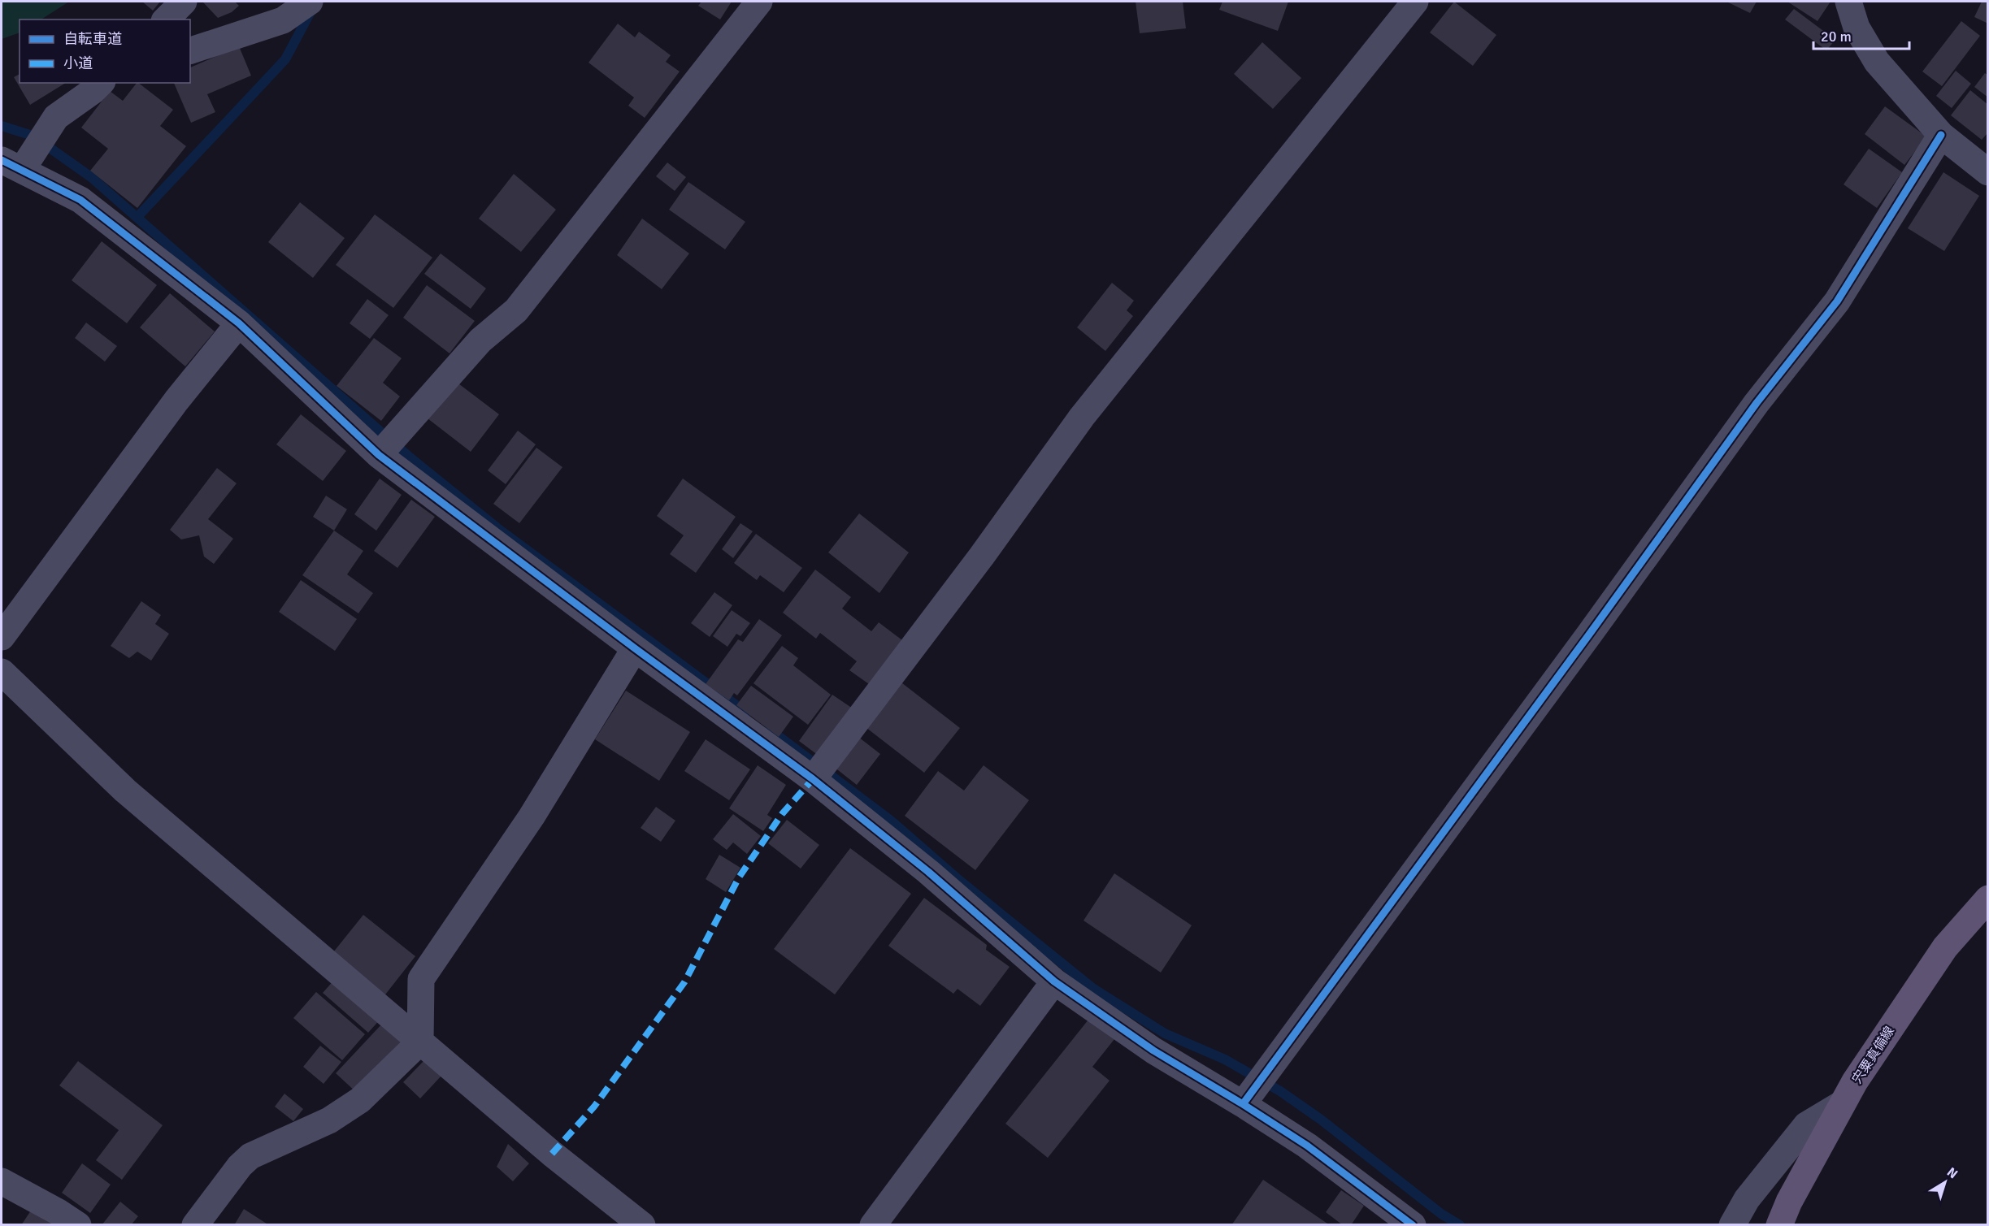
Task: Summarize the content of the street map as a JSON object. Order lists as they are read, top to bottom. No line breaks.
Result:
{"streets":{"main road":["宍粟真備線"]},"legend":["自転車道","小道"],"scale_bar":"20 m","north":"top right"}
